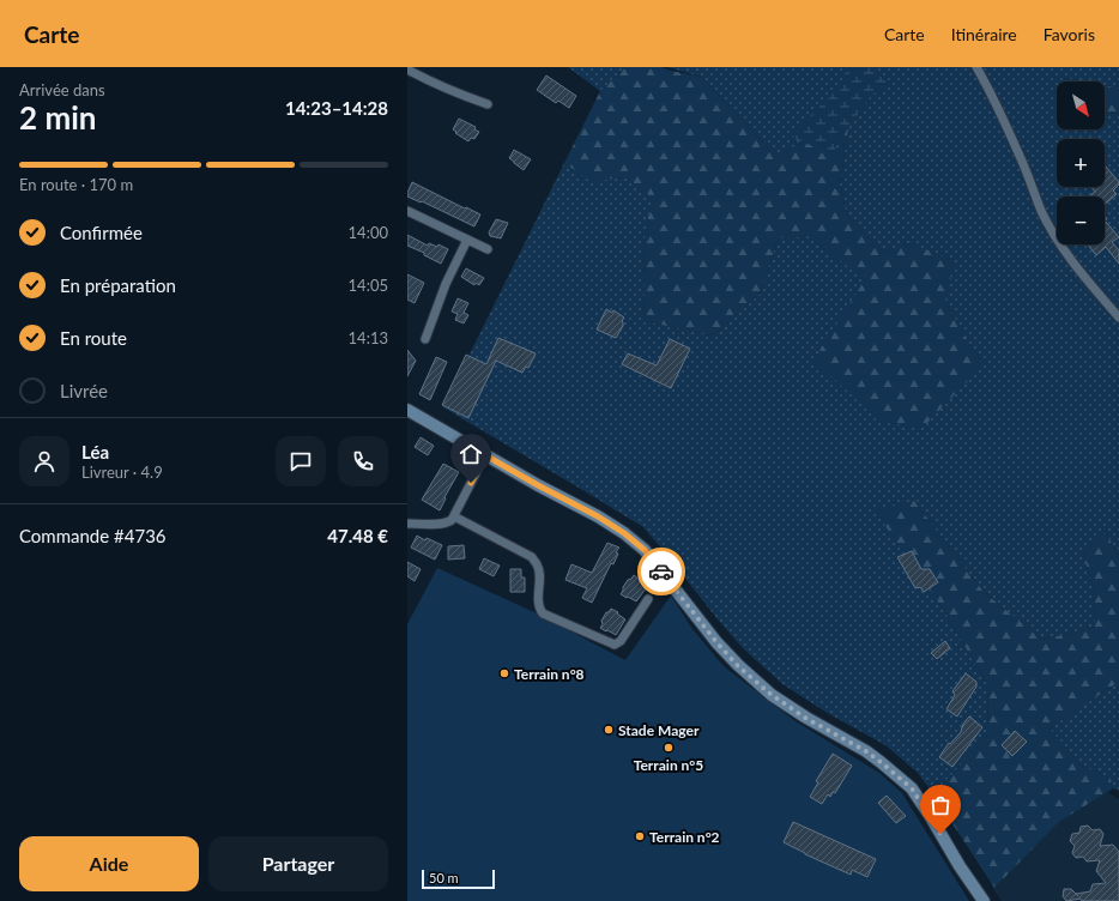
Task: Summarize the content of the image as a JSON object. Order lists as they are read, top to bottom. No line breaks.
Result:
{"places":["Terrain n°8","Stade Mager","Terrain n°5","Terrain n°2"],"scale_bar":"50 m","north":"bottom right","page":{"header":"Carte","nav":["Carte","Itinéraire","Favoris"],"heading":["2 min","Arrivée dans","14:23–14:28"],"panel":["Léa","Livreur · 4.9","Commande #4736","47.48 €"],"map_buttons":["+","−"],"bar":"En route · 170 m","list":[["Confirmée","14:00"],["En préparation","14:05"],["En route","14:13"],"Livrée"],"buttons":["Aide","Partager"],"scale":"50 m"}}
